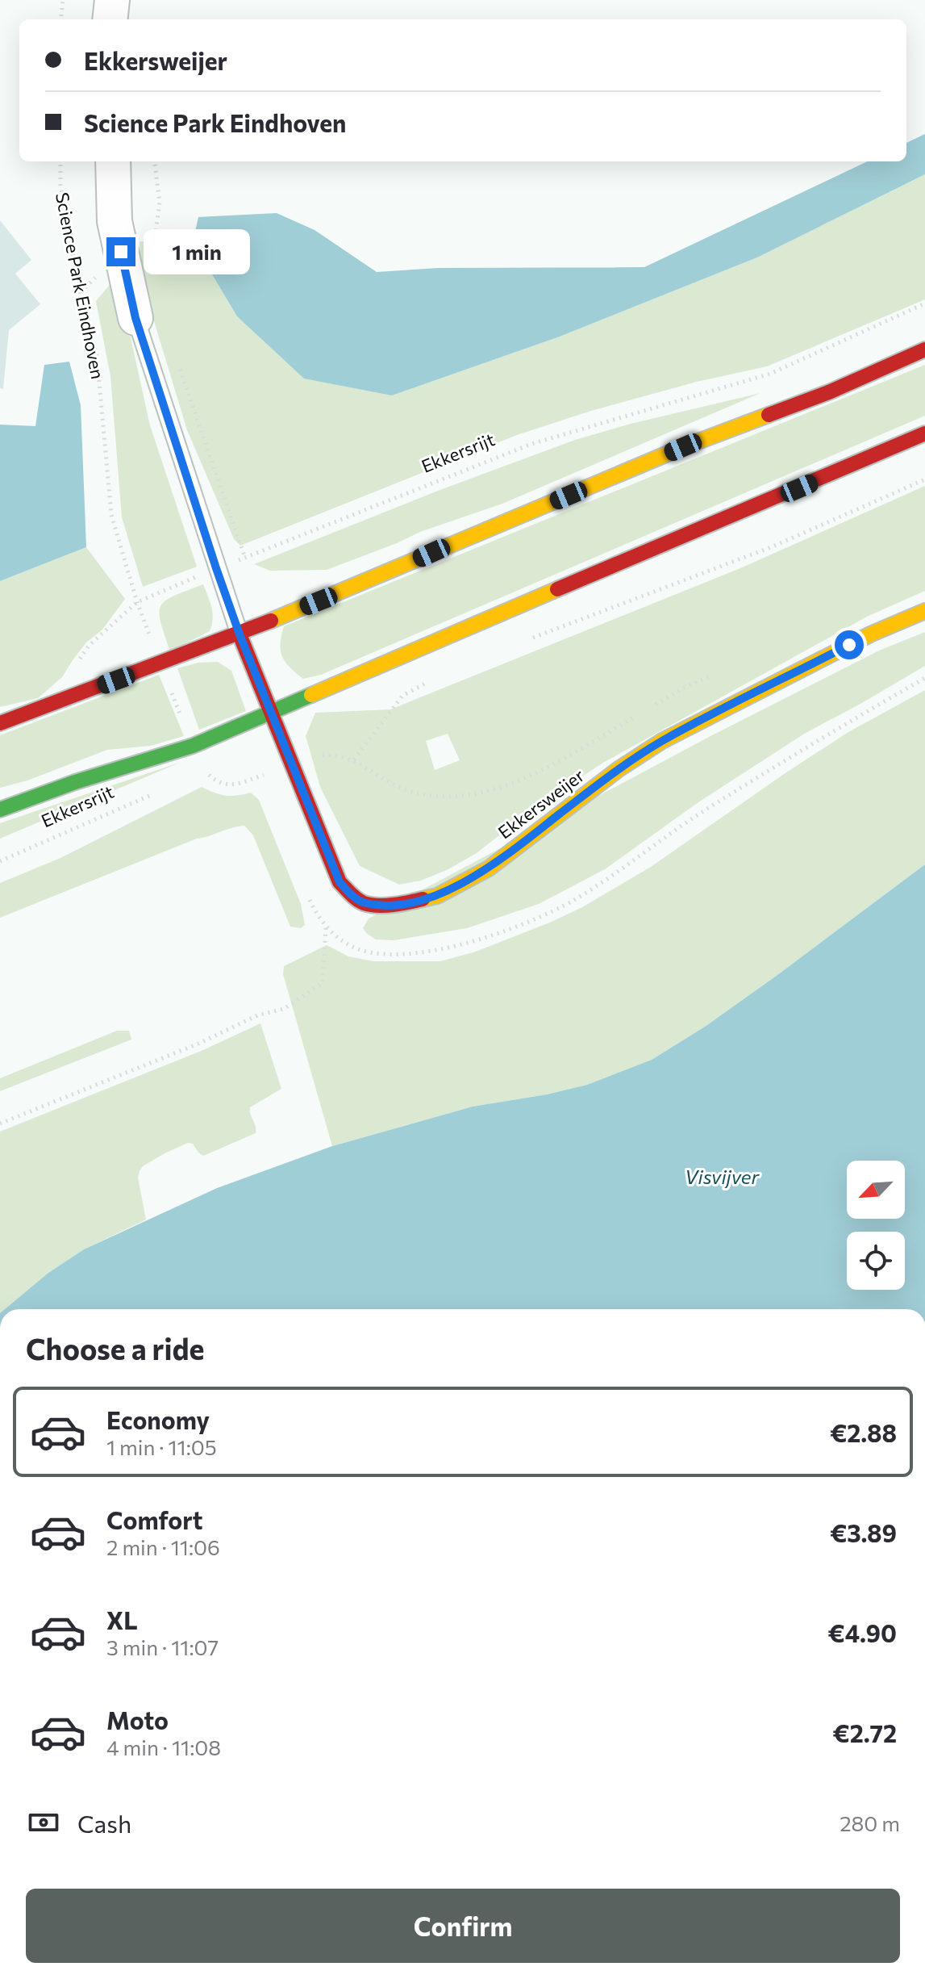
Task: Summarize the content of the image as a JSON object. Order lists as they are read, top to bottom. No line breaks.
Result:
{"streets":{"main road":["Ekkersrijt","Ekkersweijer"],"path":["Science Park Eindhoven"]},"crossings":[["Science Park Eindhoven","Ekkersrijt"],["Ekkersrijt","Ekkersweijer"]],"water":["Visvijver"],"north":"bottom left","page":{"banner":["Ekkersweijer","Science Park Eindhoven"],"bubble":"1 min","heading":"Choose a ride","list":[{"name":"Economy","note":"1 min · 11:05","value":"€2.88"},{"name":"Comfort","note":"2 min · 11:06","value":"€3.89"},{"name":"XL","note":"3 min · 11:07","value":"€4.90"},{"name":"Moto","note":"4 min · 11:08","value":"€2.72"}],"pay":["Cash","280 m"],"buttons":"Confirm"}}
